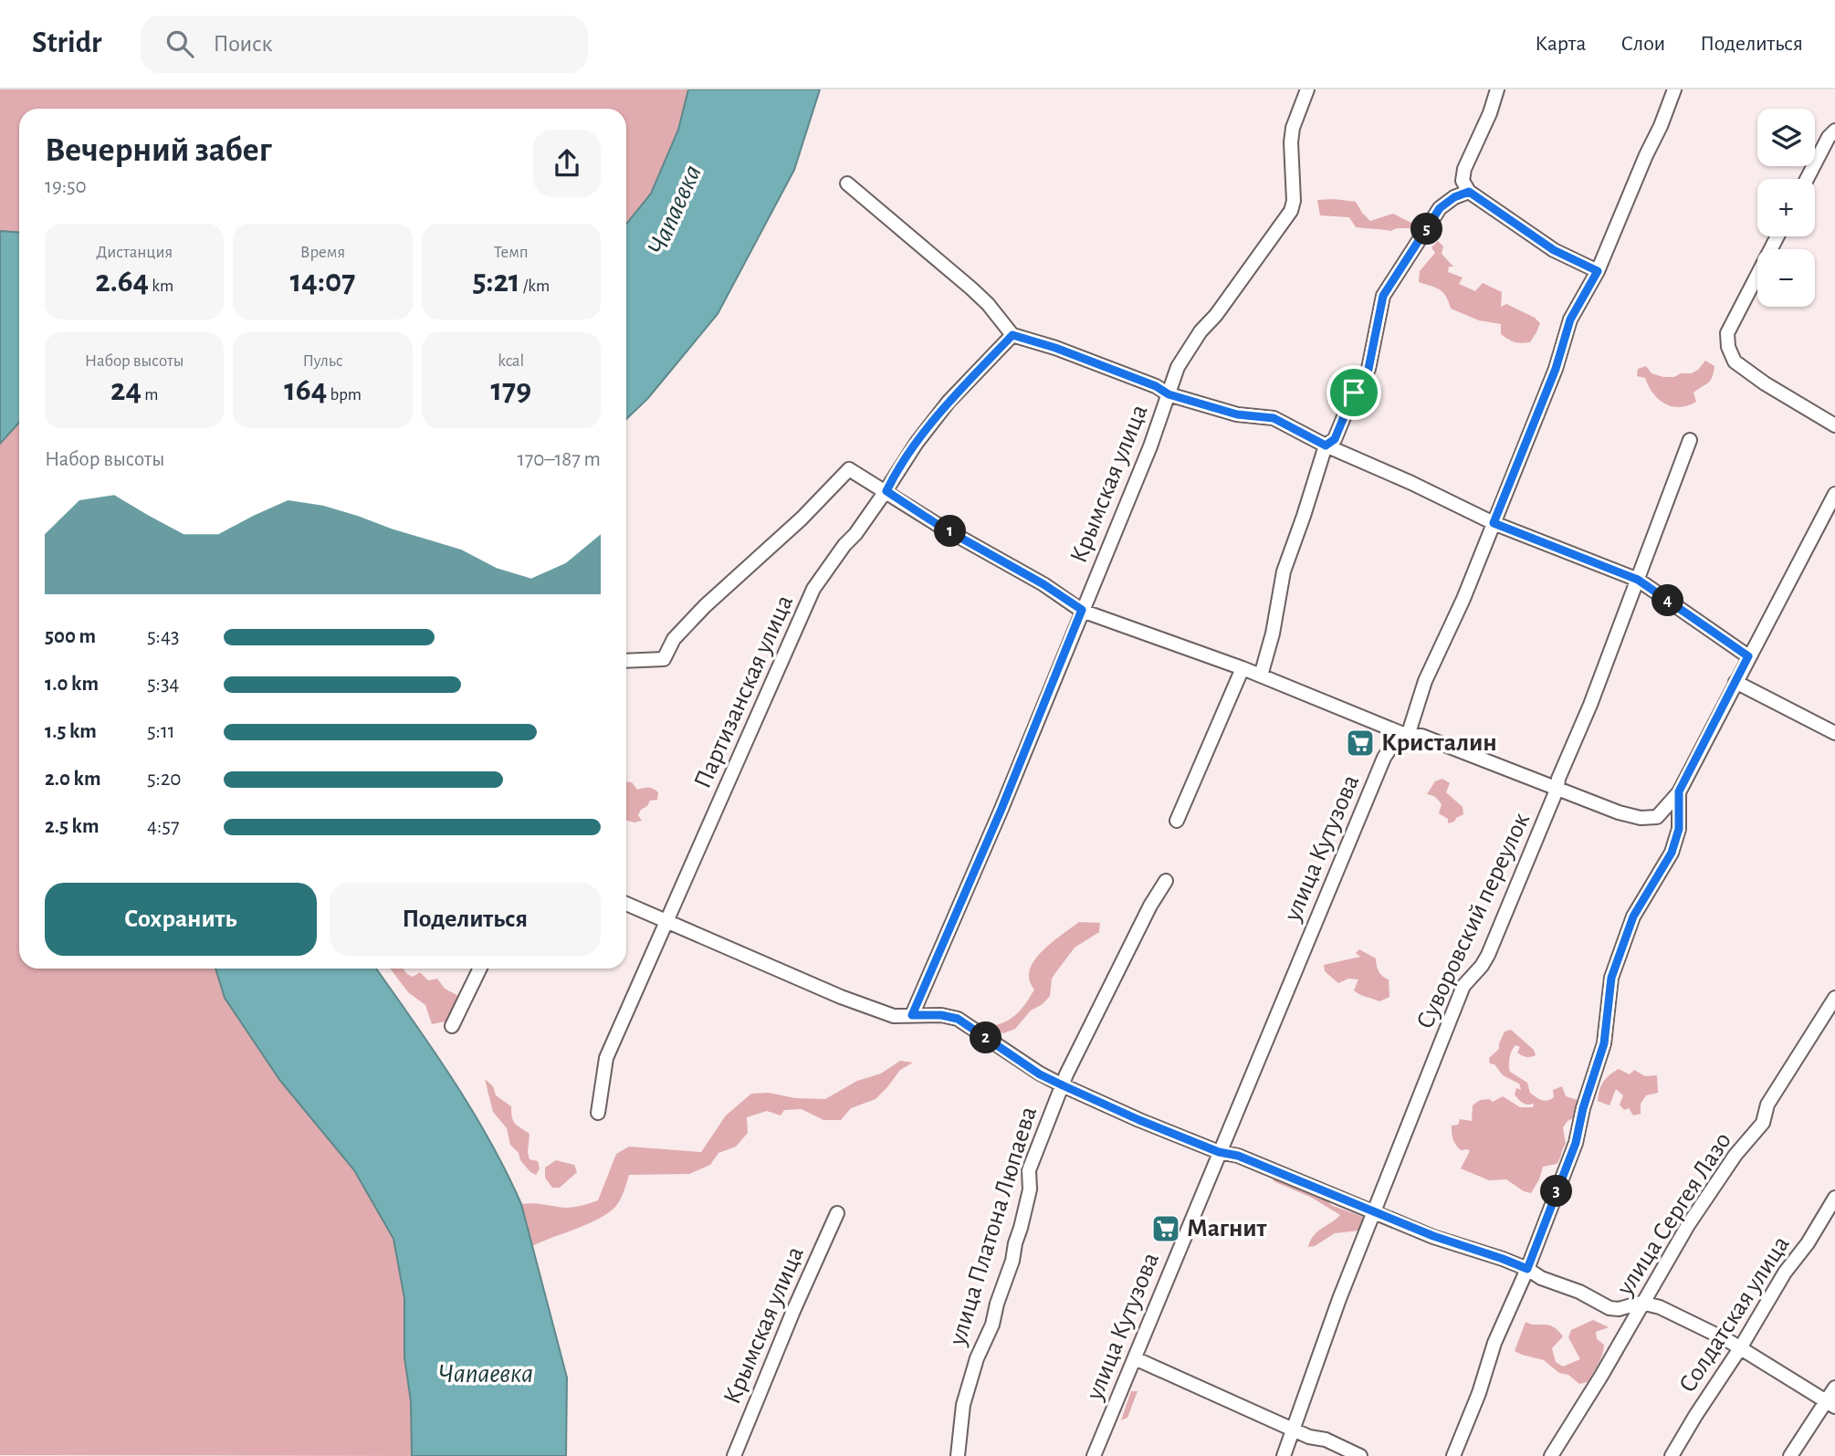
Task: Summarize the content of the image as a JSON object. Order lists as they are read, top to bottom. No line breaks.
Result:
{"streets":{"street":["Крымская улица","Партизанская улица","улица Кутузова","Суворовский переулок","улица Сергея Лазо","улица Платона Люпаева","Солдатская улица"]},"water":["Чапаевка"],"places":{"supermarket":["Кристалин","Магнит"]},"page":{"header":"Stridr","search":"Поиск","nav":["Карта","Слои","Поделиться"],"map_buttons":["+","−"],"heading":["Вечерний забег","19:50"],"pins":["5","1","4","2","3"],"stats":[["Дистанция","2.64 km"],["Время","14:07"],["Темп","5:21 /km"],["Набор высоты","24 m"],["Пульс","164 bpm"],["kcal","179"]],"chart":["Набор высоты","170–187 m"],"list":[{"name":"500 m","note":"5:43"},{"name":"1.0 km","note":"5:34"},{"name":"1.5 km","note":"5:11"},{"name":"2.0 km","note":"5:20"},{"name":"2.5 km","note":"4:57"}],"buttons":["Сохранить","Поделиться"]}}
